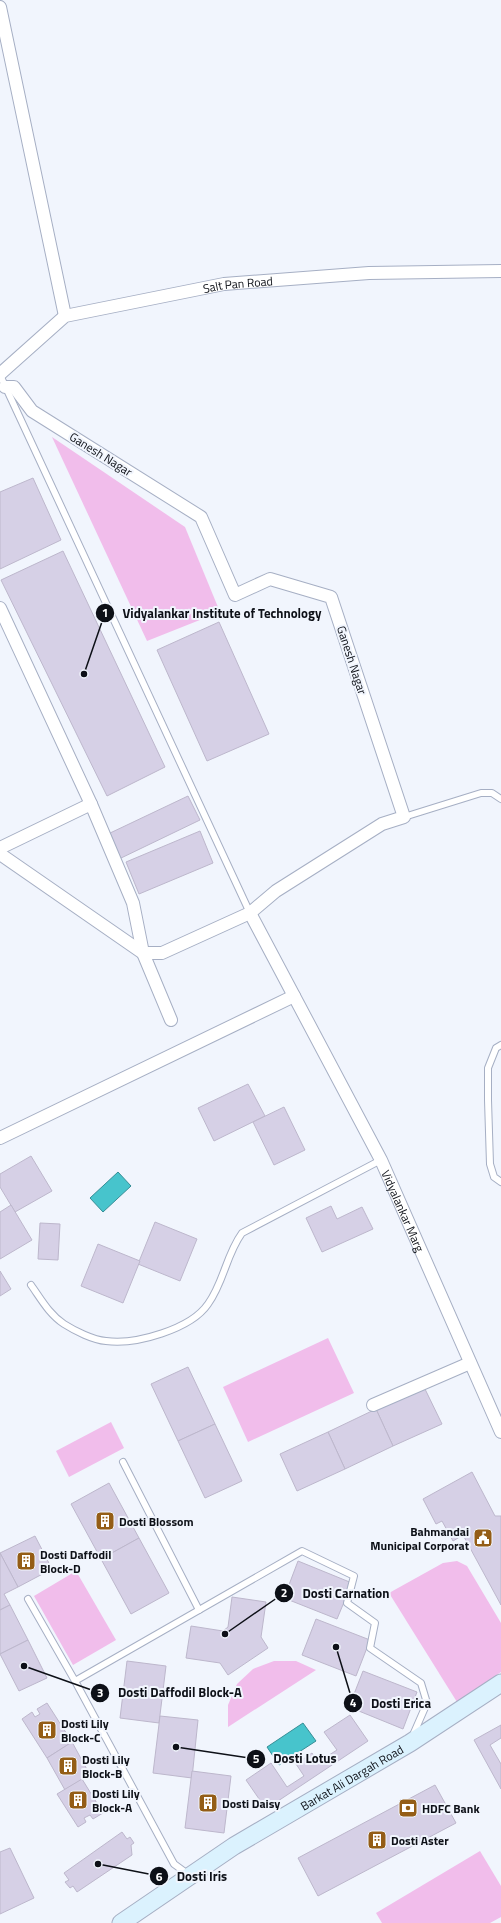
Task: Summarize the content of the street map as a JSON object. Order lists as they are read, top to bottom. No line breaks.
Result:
{"streets":{"main road":["Barkat Ali Dargah Road"],"street":["Salt Pan Road","Ganesh Nagar","Vidyalankar Marg"]},"places":{"other":["Vidyalankar Institute of Technology","Dosti Carnation","Dosti Erica","Dosti Daffodil Block-A","Dosti Lotus","Dosti Iris"],"building":["Dosti Blossom","Dosti Daffodil Block-D","Dosti Lily Block-C","Dosti Lily Block-B","Dosti Lily Block-A","Dosti Daisy","Dosti Aster"],"public building":["Bahmandai Municipal Corporat"],"bank":["HDFC Bank"]}}
